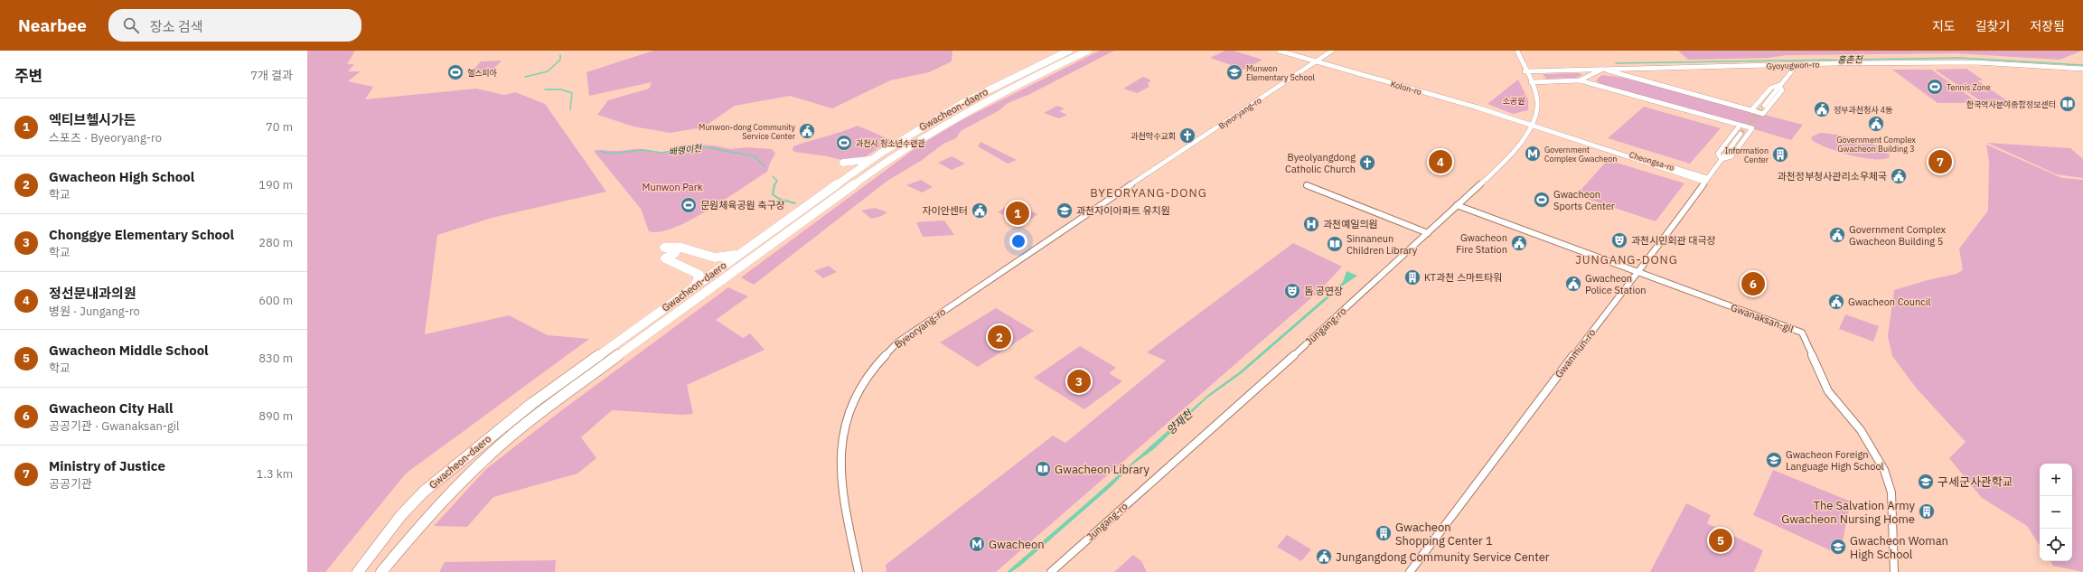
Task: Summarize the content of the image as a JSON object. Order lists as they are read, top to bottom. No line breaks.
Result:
{"streets":{"highway":["Gwacheon-daero"],"street":["Gyoyugwon-ro","Kolon-ro","Byeoryang-ro","Cheongsa-ro","Gwanaksan-gil","Jungang-ro","Gwanmun-ro"]},"crossings":[["Kolon-ro","Byeoryang-ro"],["Kolon-ro","Cheongsa-ro"],["Kolon-ro","Jungang-ro"],["Cheongsa-ro","Jungang-ro"],["Cheongsa-ro","Gwanmun-ro"],["Gwanaksan-gil","Jungang-ro"],["Gwanaksan-gil","Gwanmun-ro"]],"districts":["BYEORYANG-DONG","JUNGANG-DONG"],"water":["홍촌천","배랭이천","양재천"],"parks":["소공원","Munwon Park"],"places":{"sports":["헬스피아","Tennis Zone","과천시 청소년수련관","Gwacheon Sports Center","문원체육공원 축구장"],"school or university":["Munwon Elementary School","과천자이아파트 유치원","Gwacheon Foreign Language High School","구세군사관학교","Gwacheon Woman High School"],"library":["한국역사분야종합정보센터","Sinnaneun Children Library","Gwacheon Library"],"public building":["정부과천청사 4동","Government Complex Gwacheon Building 3","Munwon-dong Community Service Center","과천정부청사관리소우체국","자이안센터","Government Complex Gwacheon Building 5","Gwacheon Fire Station","Gwacheon Police Station","Gwacheon Council","Jungangdong Community Service Center"],"church":["과천약수교회","Byeolyangdong Catholic Church"],"metro station":["Government Complex Gwacheon","Gwacheon"],"building":["Information Center","KT과천 스마트타워","The Salvation Army Gwacheon Nursing Home","Gwacheon Shopping Center 1"],"hospital":["과천예일의원"],"theatre":["과천시민회관 대극장","돔 공연장"]},"page":{"header":"Nearbee","search":"장소 검색","nav":["지도","길찾기","저장됨"],"heading":["주변","7개 결과"],"list":[{"mark":"1","name":"엑티브헬시가든","note":"스포츠 · Byeoryang-ro","value":"70 m"},{"mark":"2","name":"Gwacheon High School","note":"학교","value":"190 m"},{"mark":"3","name":"Chonggye Elementary School","note":"학교","value":"280 m"},{"mark":"4","name":"정선문내과의원","note":"병원 · Jungang-ro","value":"600 m"},{"mark":"5","name":"Gwacheon Middle School","note":"학교","value":"830 m"},{"mark":"6","name":"Gwacheon City Hall","note":"공공기관 · Gwanaksan-gil","value":"890 m"},{"mark":"7","name":"Ministry of Justice","note":"공공기관","value":"1.3 km"}],"pins":["4","7","1","6","2","3","5"],"map_buttons":["+","−"]}}
